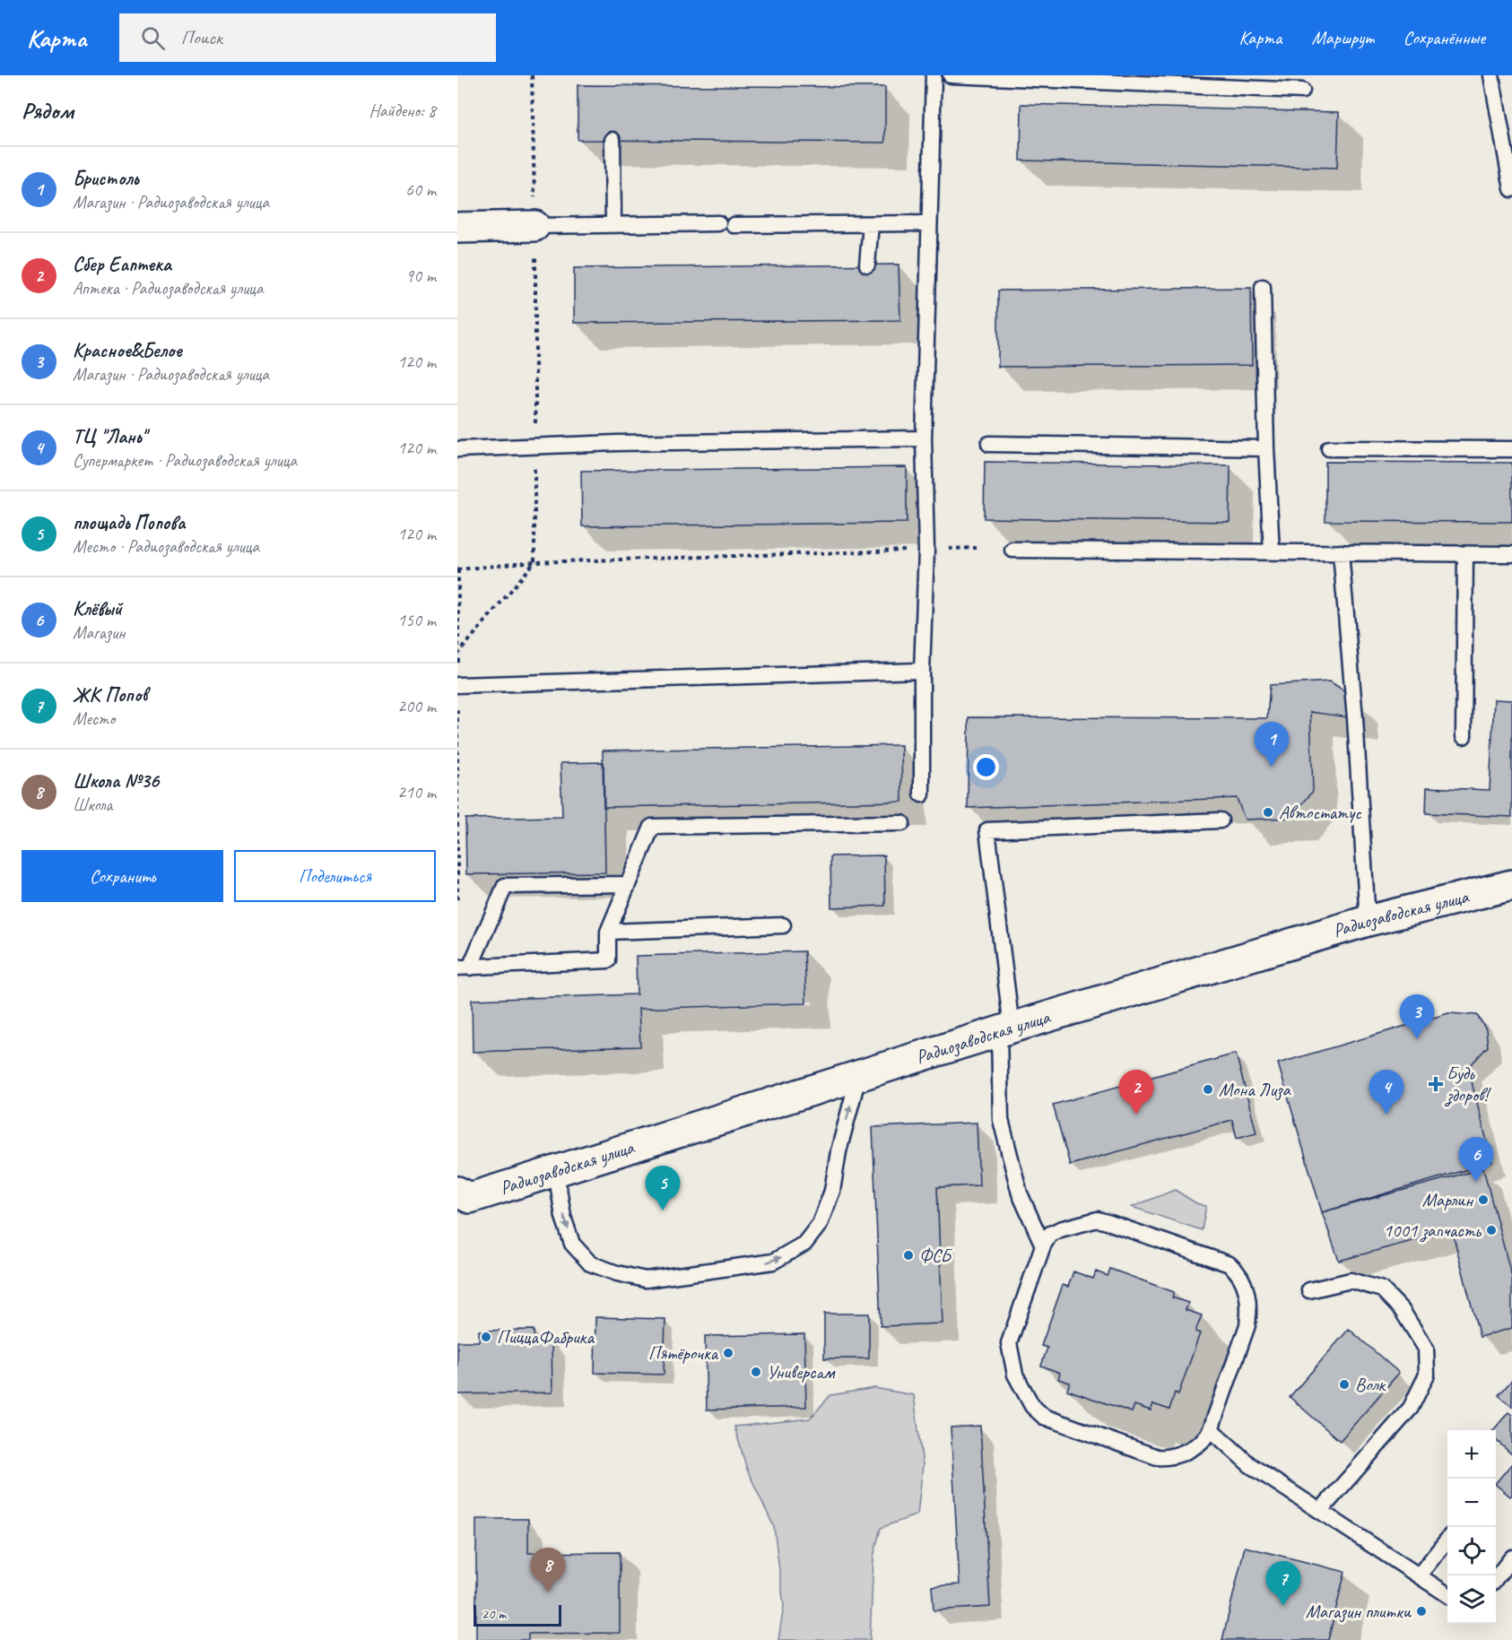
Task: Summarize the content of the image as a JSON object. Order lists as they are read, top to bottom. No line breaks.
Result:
{"streets":{"street":["Радиозаводская улица"]},"places":{"other":["Автостатус","Мона Лиза","Марлин","1001 запчасть","ФСБ","ПиццаФабрика","Пятёрочка","Универсам","Волк","Магазин плитки"],"health":["Будь здоров!"]},"scale_bar":"20 m","page":{"header":"Карта","search":"Поиск","nav":["Карта","Маршрут","Сохранённые"],"heading":["Рядом","Найдено: 8"],"list":[{"mark":"1","name":"Бристоль","note":"Магазин · Радиозаводская улица","value":"60 m"},{"mark":"2","name":"Сбер Еаптека","note":"Аптека · Радиозаводская улица","value":"90 m"},{"mark":"3","name":"Красное&Белое","note":"Магазин · Радиозаводская улица","value":"120 m"},{"mark":"4","name":"ТЦ \"Лань\"","note":"Супермаркет · Радиозаводская улица","value":"120 m"},{"mark":"5","name":"площадь Попова","note":"Место · Радиозаводская улица","value":"120 m"},{"mark":"6","name":"Клёвый","note":"Магазин","value":"150 m"},{"mark":"7","name":"ЖК Попов","note":"Место","value":"200 m"},{"mark":"8","name":"Школа №36","note":"Школа","value":"210 m"}],"pins":["1","3","2","4","6","5","8","7"],"buttons":["Сохранить","Поделиться"],"map_buttons":["+","−"],"scale":"20 m"}}
